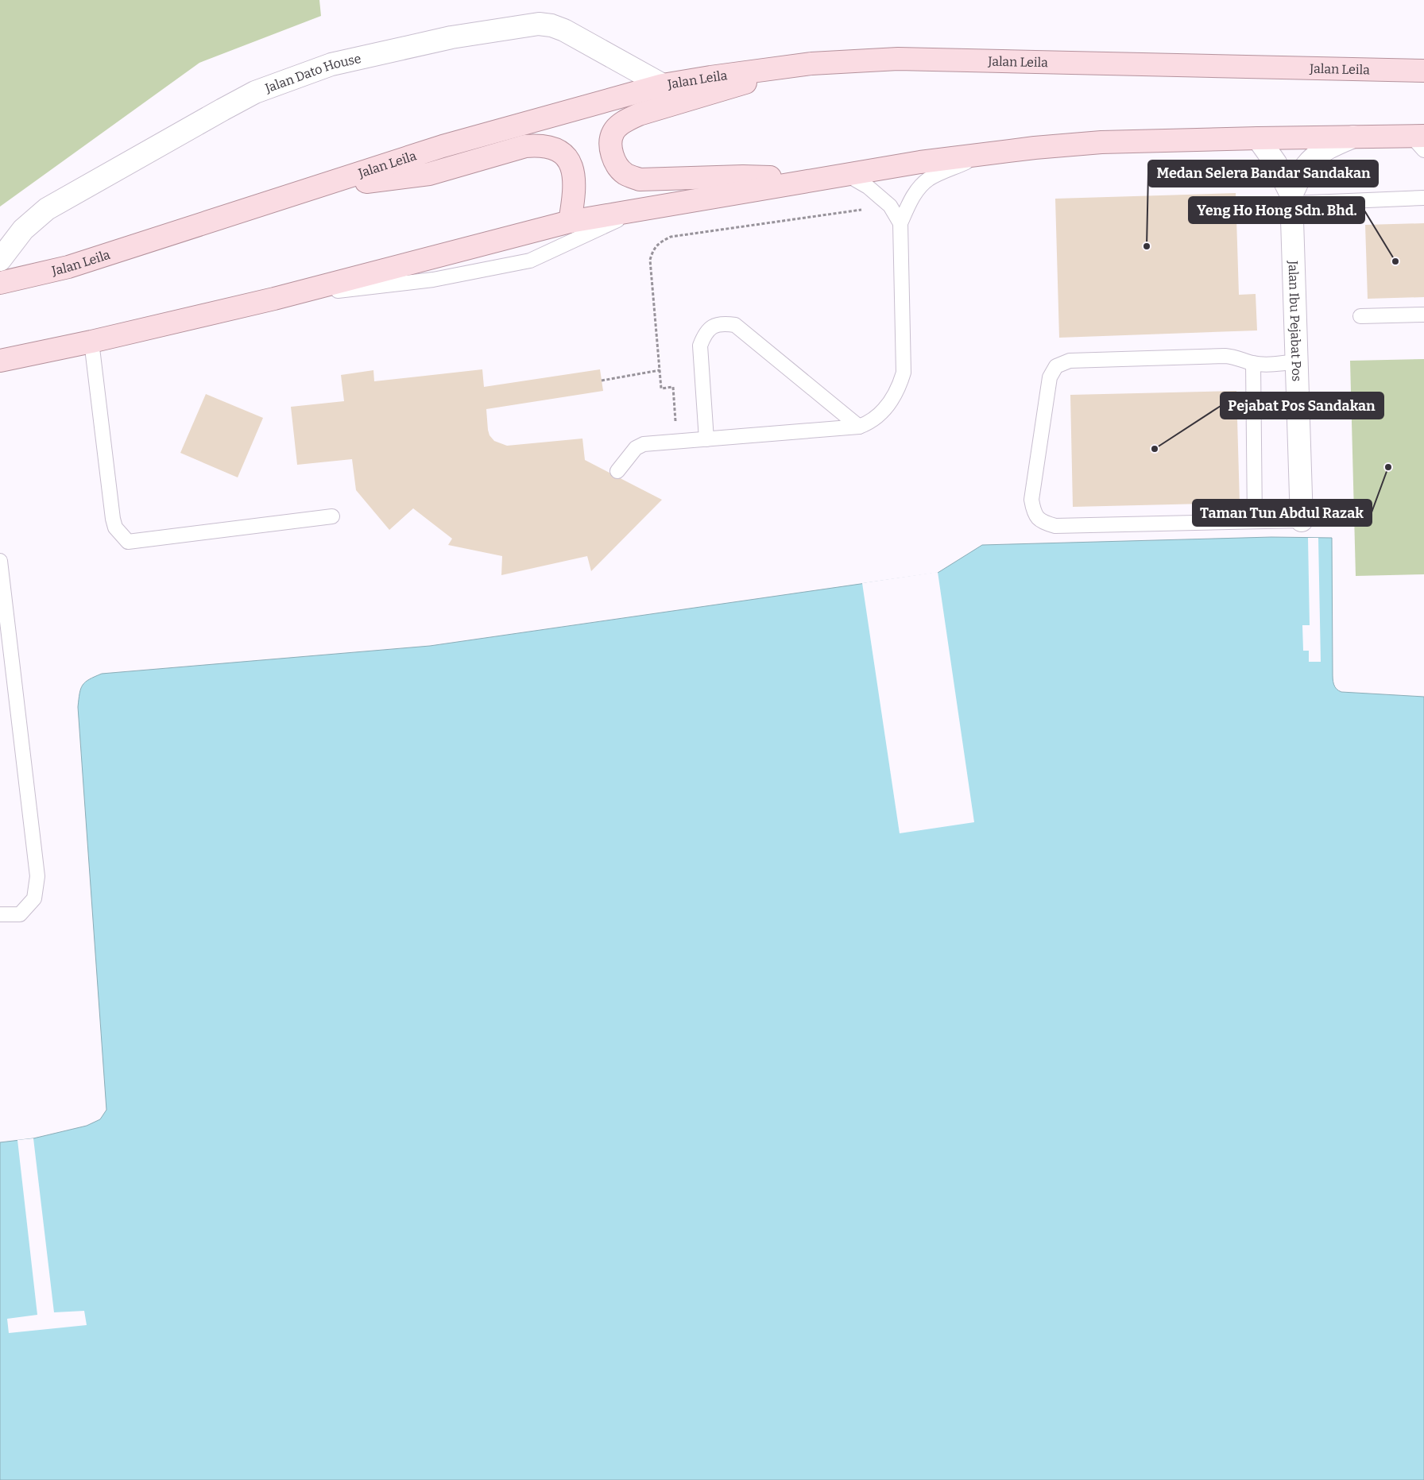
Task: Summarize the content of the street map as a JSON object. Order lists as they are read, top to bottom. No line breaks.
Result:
{"streets":{"main road":["Jalan Leila"],"street":["Jalan Dato House","Jalan Ibu Pejabat Pos"]},"crossings":[["Jalan Leila","Jalan Dato House"]],"places":["Medan Selera Bandar Sandakan","Yeng Ho Hong Sdn. Bhd.","Pejabat Pos Sandakan","Taman Tun Abdul Razak"]}
